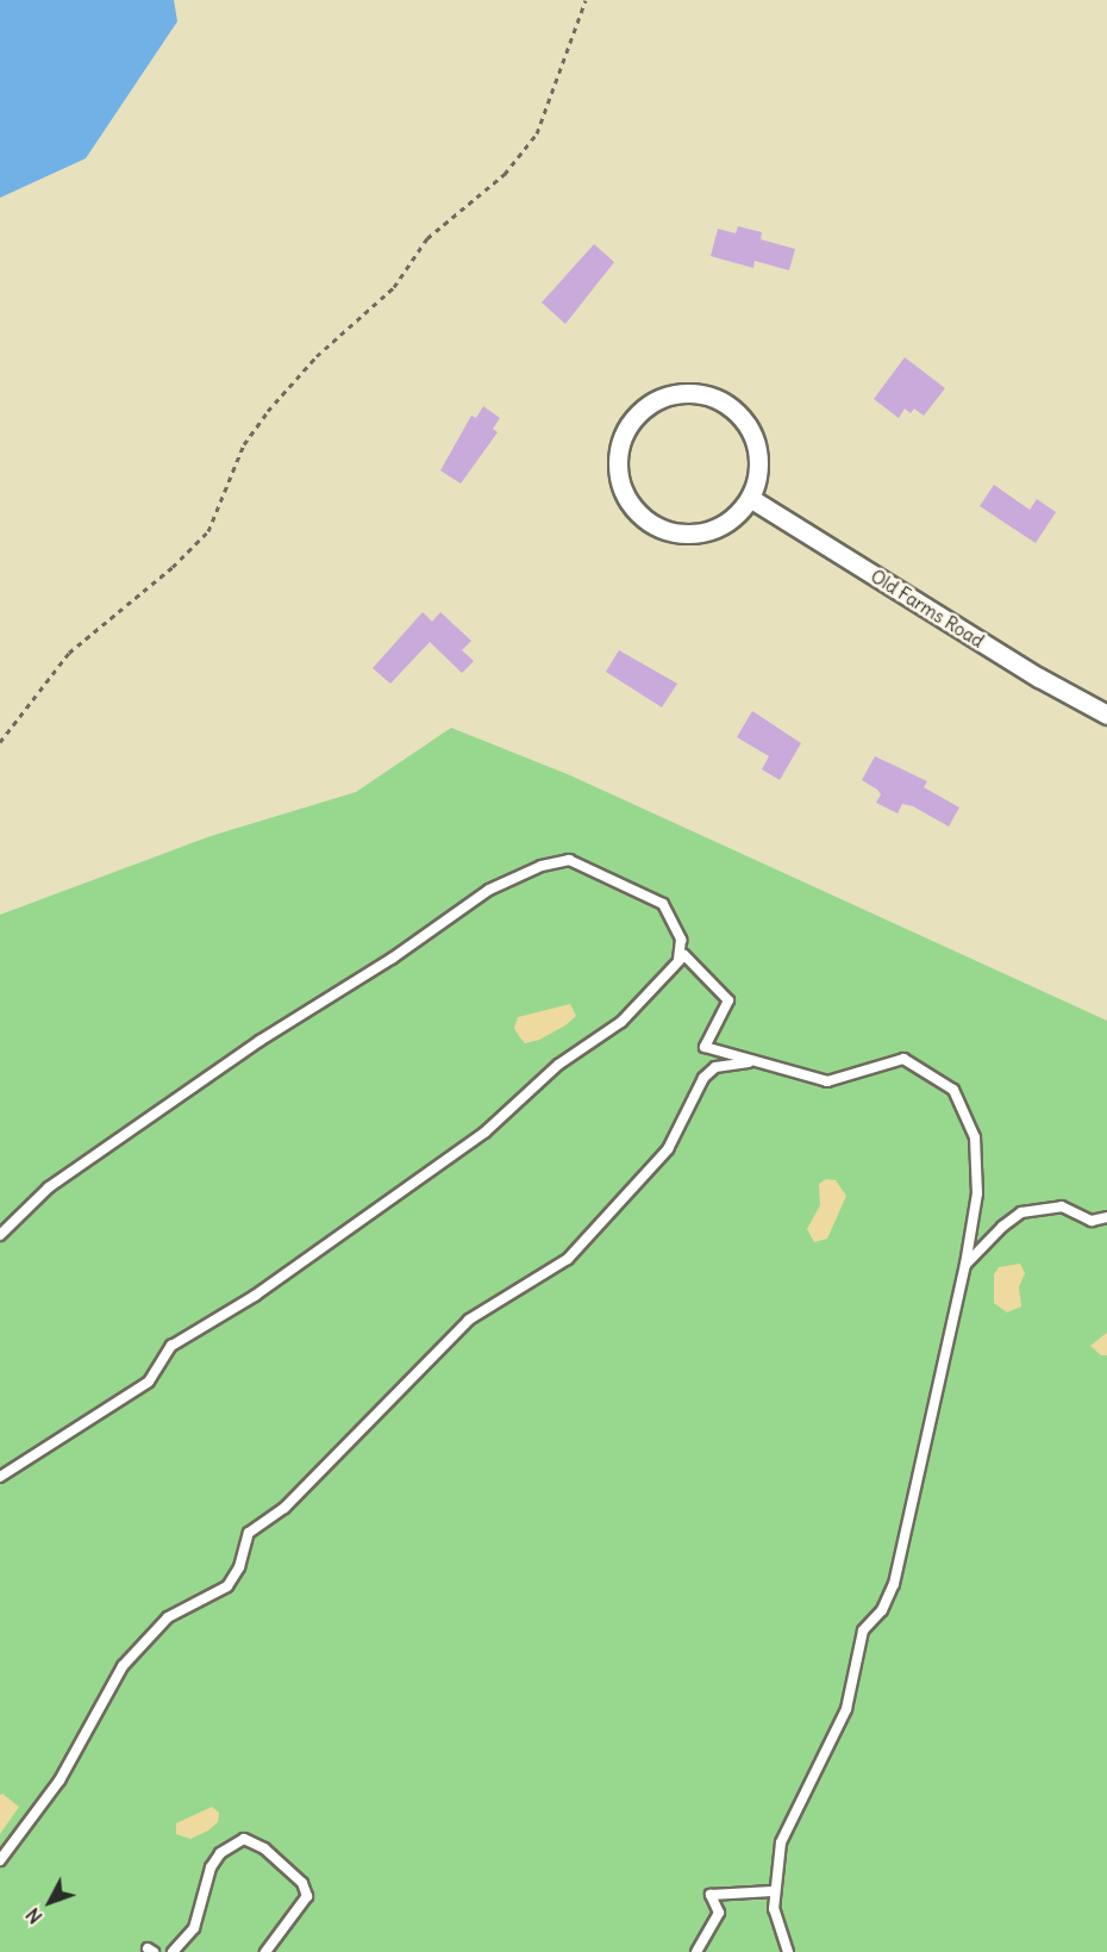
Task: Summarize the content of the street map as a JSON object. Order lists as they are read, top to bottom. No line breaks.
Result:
{"streets":{"street":["Old Farms Road"]},"north":"bottom left"}
